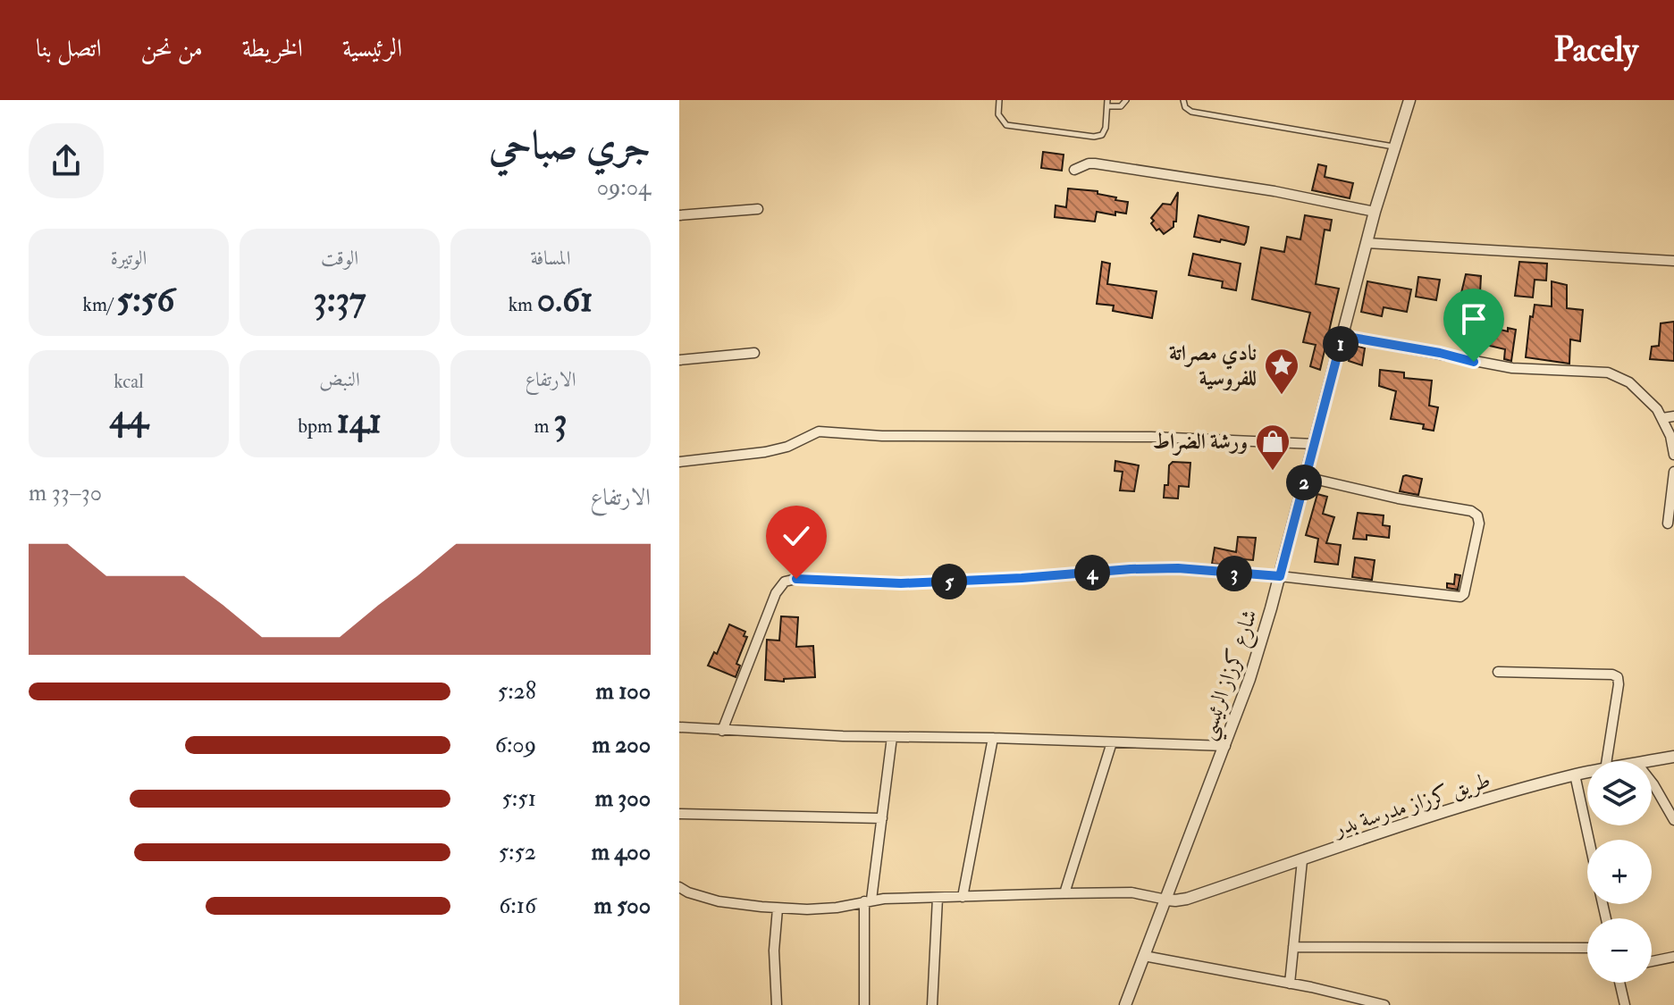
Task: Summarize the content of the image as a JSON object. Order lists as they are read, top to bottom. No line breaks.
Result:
{"streets":{"street":["شارع كرزاز الرئيسي","طريق كرزاز مدرسة بدر"]},"crossings":[["شارع كرزاز الرئيسي","طريق كرزاز مدرسة بدر"]],"places":{"place":["نادي مصراتة للفروسية"],"shop":["ورشة الضراط"]},"page":{"header":"Pacely","nav":["الرئيسية","الخريطة","من نحن","اتصل بنا"],"heading":["جري صباحي","09:04"],"stats":[["المسافة","0.61 km"],["الوقت","3:37"],["الوتيرة","5:56 /km"],["الارتفاع","3 m"],["النبض","141 bpm"],["kcal","44"]],"pins":["1","2","4","3","5"],"chart":["الارتفاع","30–33 m"],"list":[{"name":"100 m","note":"5:28"},{"name":"200 m","note":"6:09"},{"name":"300 m","note":"5:51"},{"name":"400 m","note":"5:52"},{"name":"500 m","note":"6:16"}],"map_buttons":["+","−"]}}
